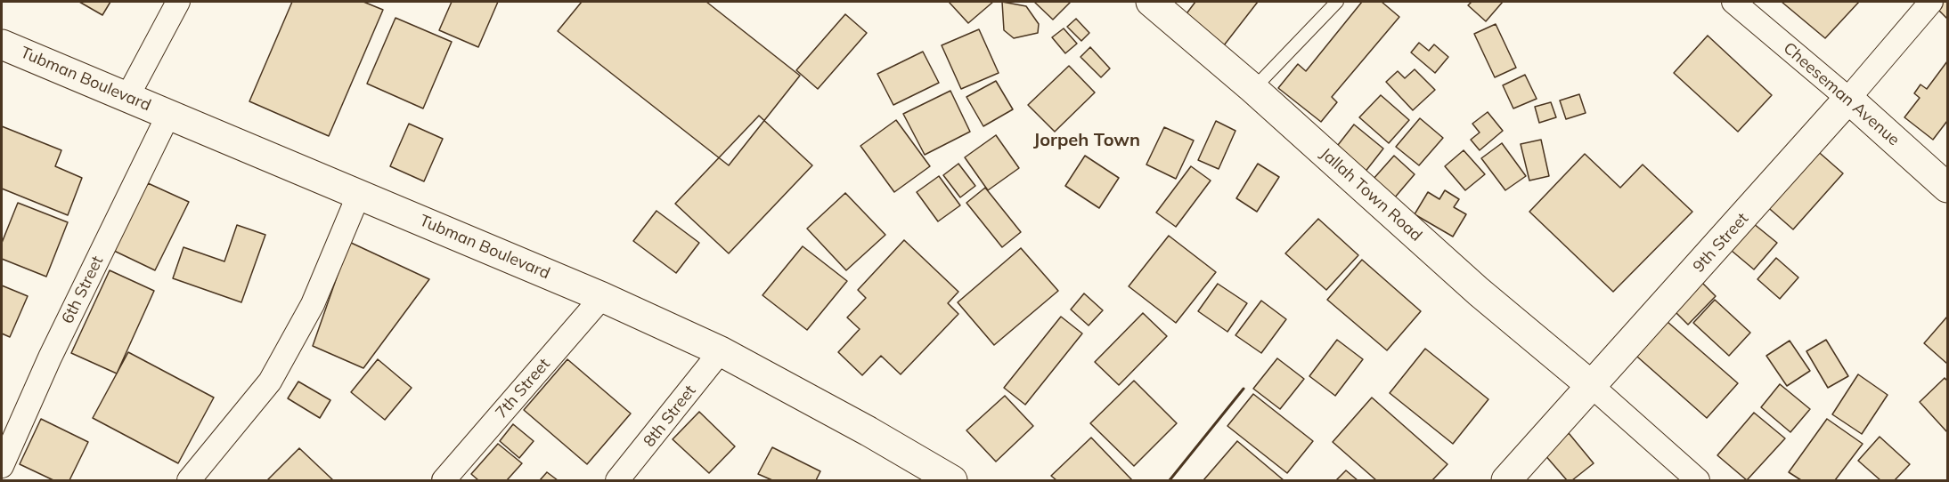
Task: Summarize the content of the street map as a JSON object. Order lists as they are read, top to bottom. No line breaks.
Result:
{"streets":{"main road":["Tubman Boulevard","Cheeseman Avenue","Jallah Town Road","9th Street"],"street":["6th Street","7th Street","8th Street"]},"crossings":[["Tubman Boulevard","6th Street"],["Tubman Boulevard","7th Street"],["Tubman Boulevard","8th Street"],["Cheeseman Avenue","9th Street"],["Jallah Town Road","9th Street"]],"districts":["Jorpeh Town"]}
